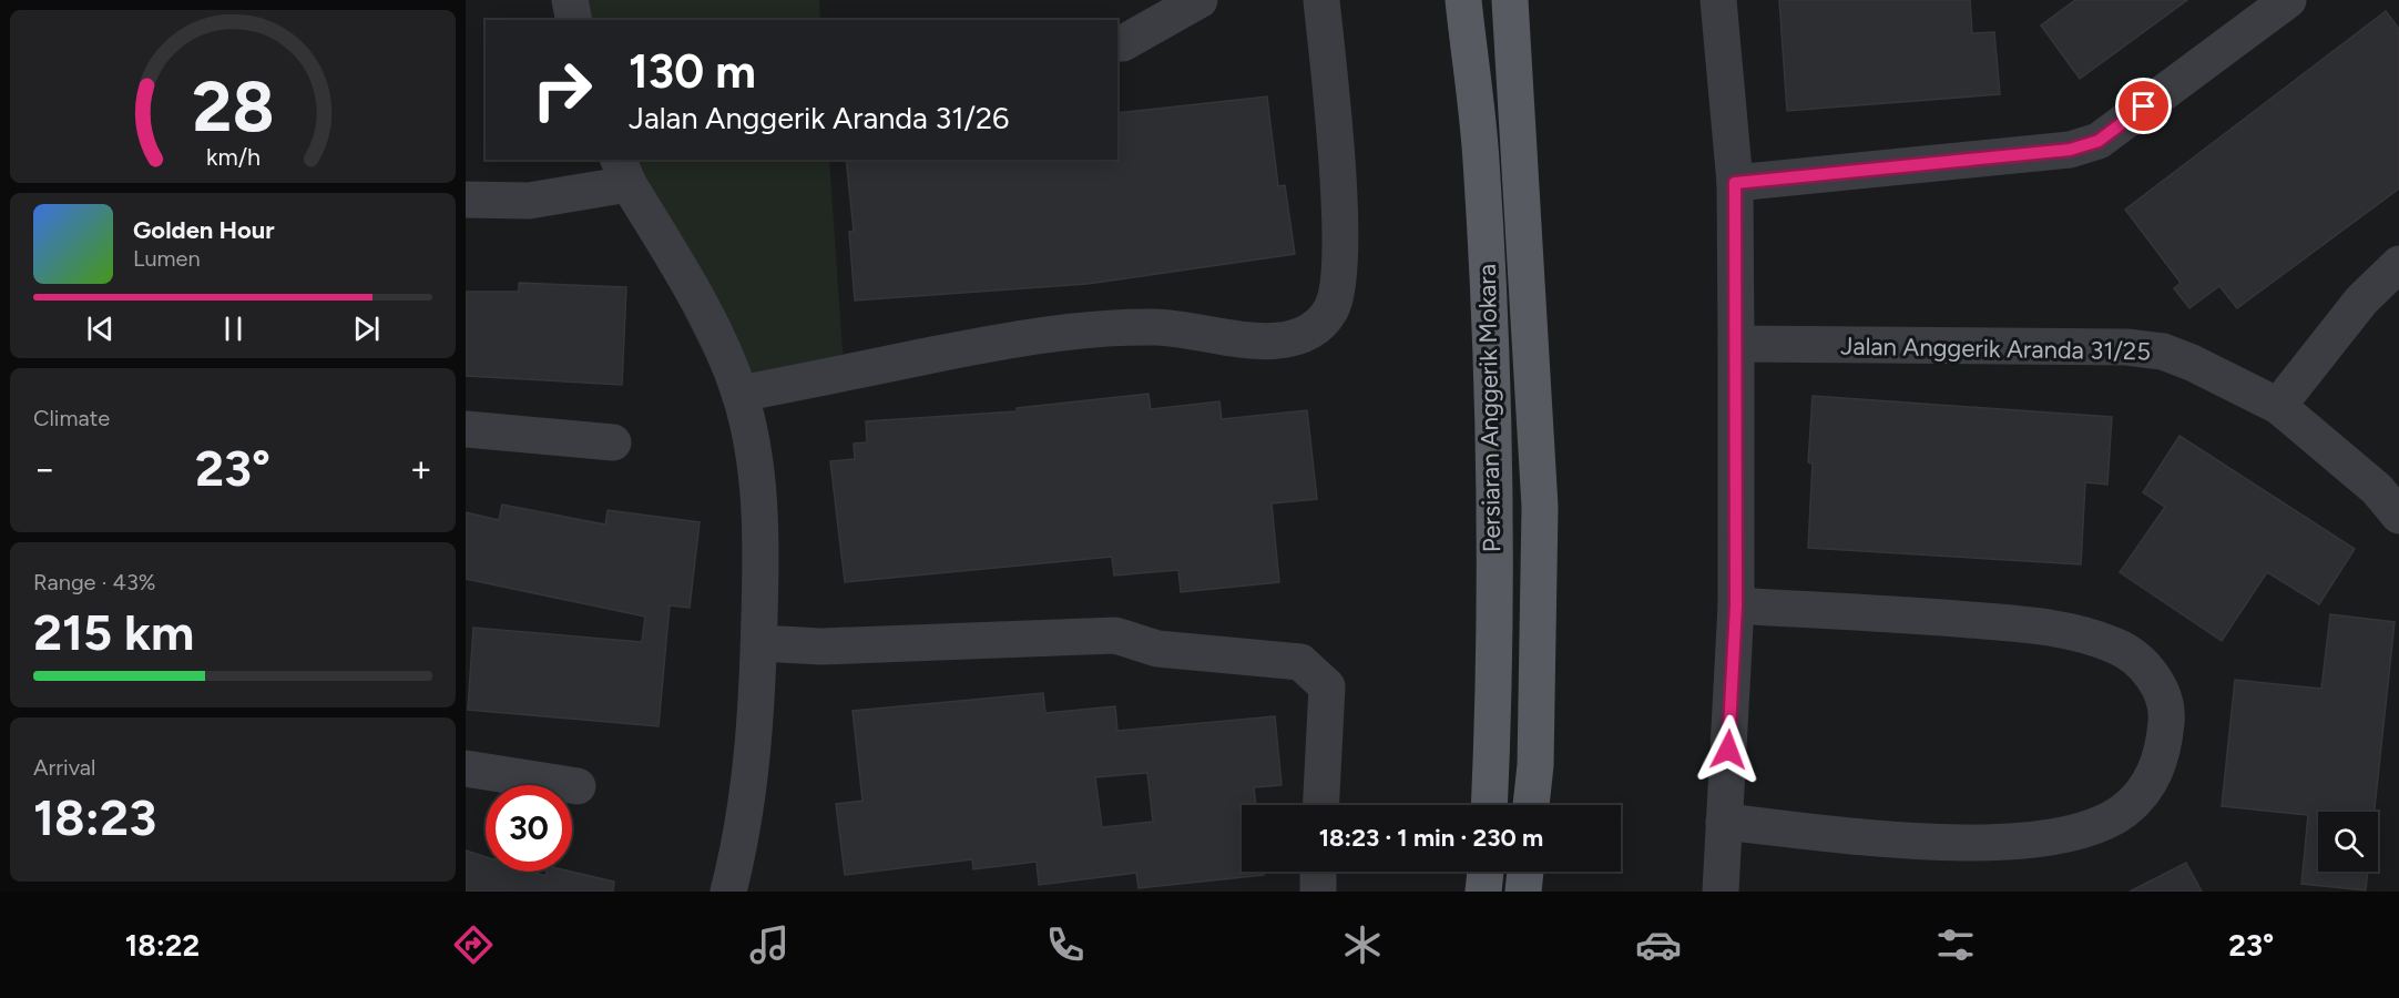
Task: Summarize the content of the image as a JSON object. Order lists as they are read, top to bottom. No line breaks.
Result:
{"streets":{"main road":["Persiaran Anggerik Mokara"],"street":["Jalan Anggerik Aranda 31/25"]},"page":{"turn":["130 m","Jalan Anggerik Aranda 31/26"],"song":["Golden Hour","Lumen"],"tile":["Climate",["Range · 43%","215 km"],["Arrival","18:23"]],"heat":["−","23°","+"],"limit":"30","trip":"18:23 · 1 min · 230 m","tabs":["18:22","23°"],"gauge":["28","km/h"]}}
